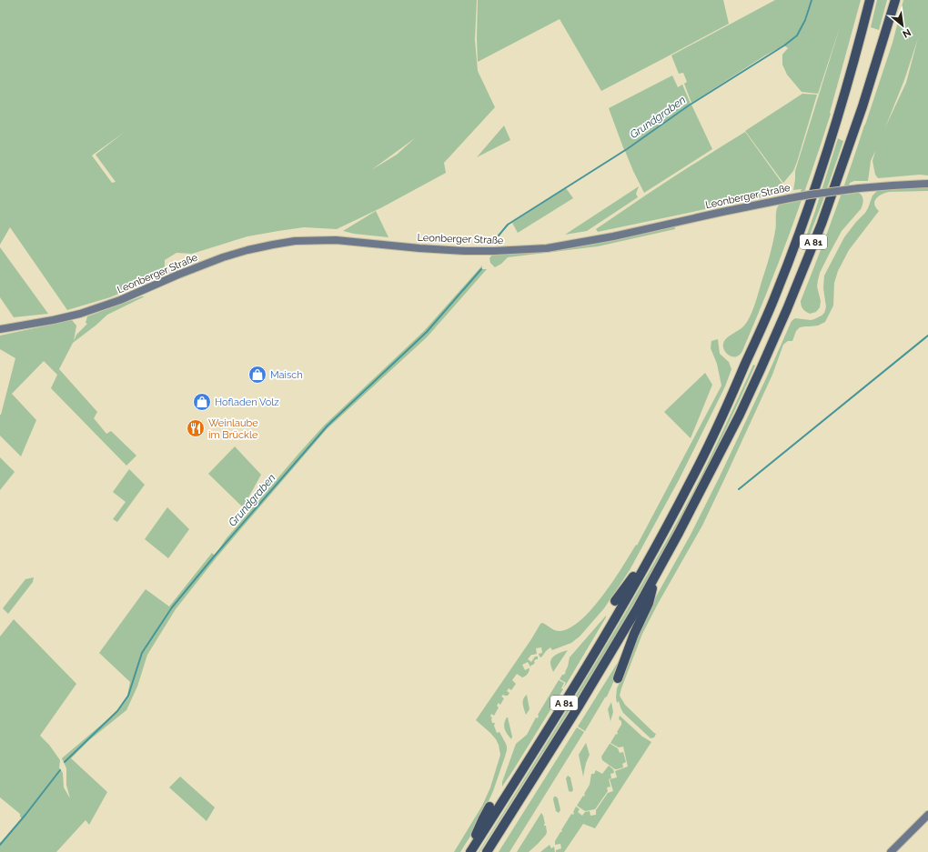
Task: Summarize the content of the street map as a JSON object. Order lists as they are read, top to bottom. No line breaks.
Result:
{"streets":{"highway":["A 81"],"main road":["Leonberger Straße"]},"water":["Grundgraben"],"places":{"shop":["Maisch","Hofladen Volz"],"restaurant":["Weinlaube im Brückle"]},"north":"bottom right"}
